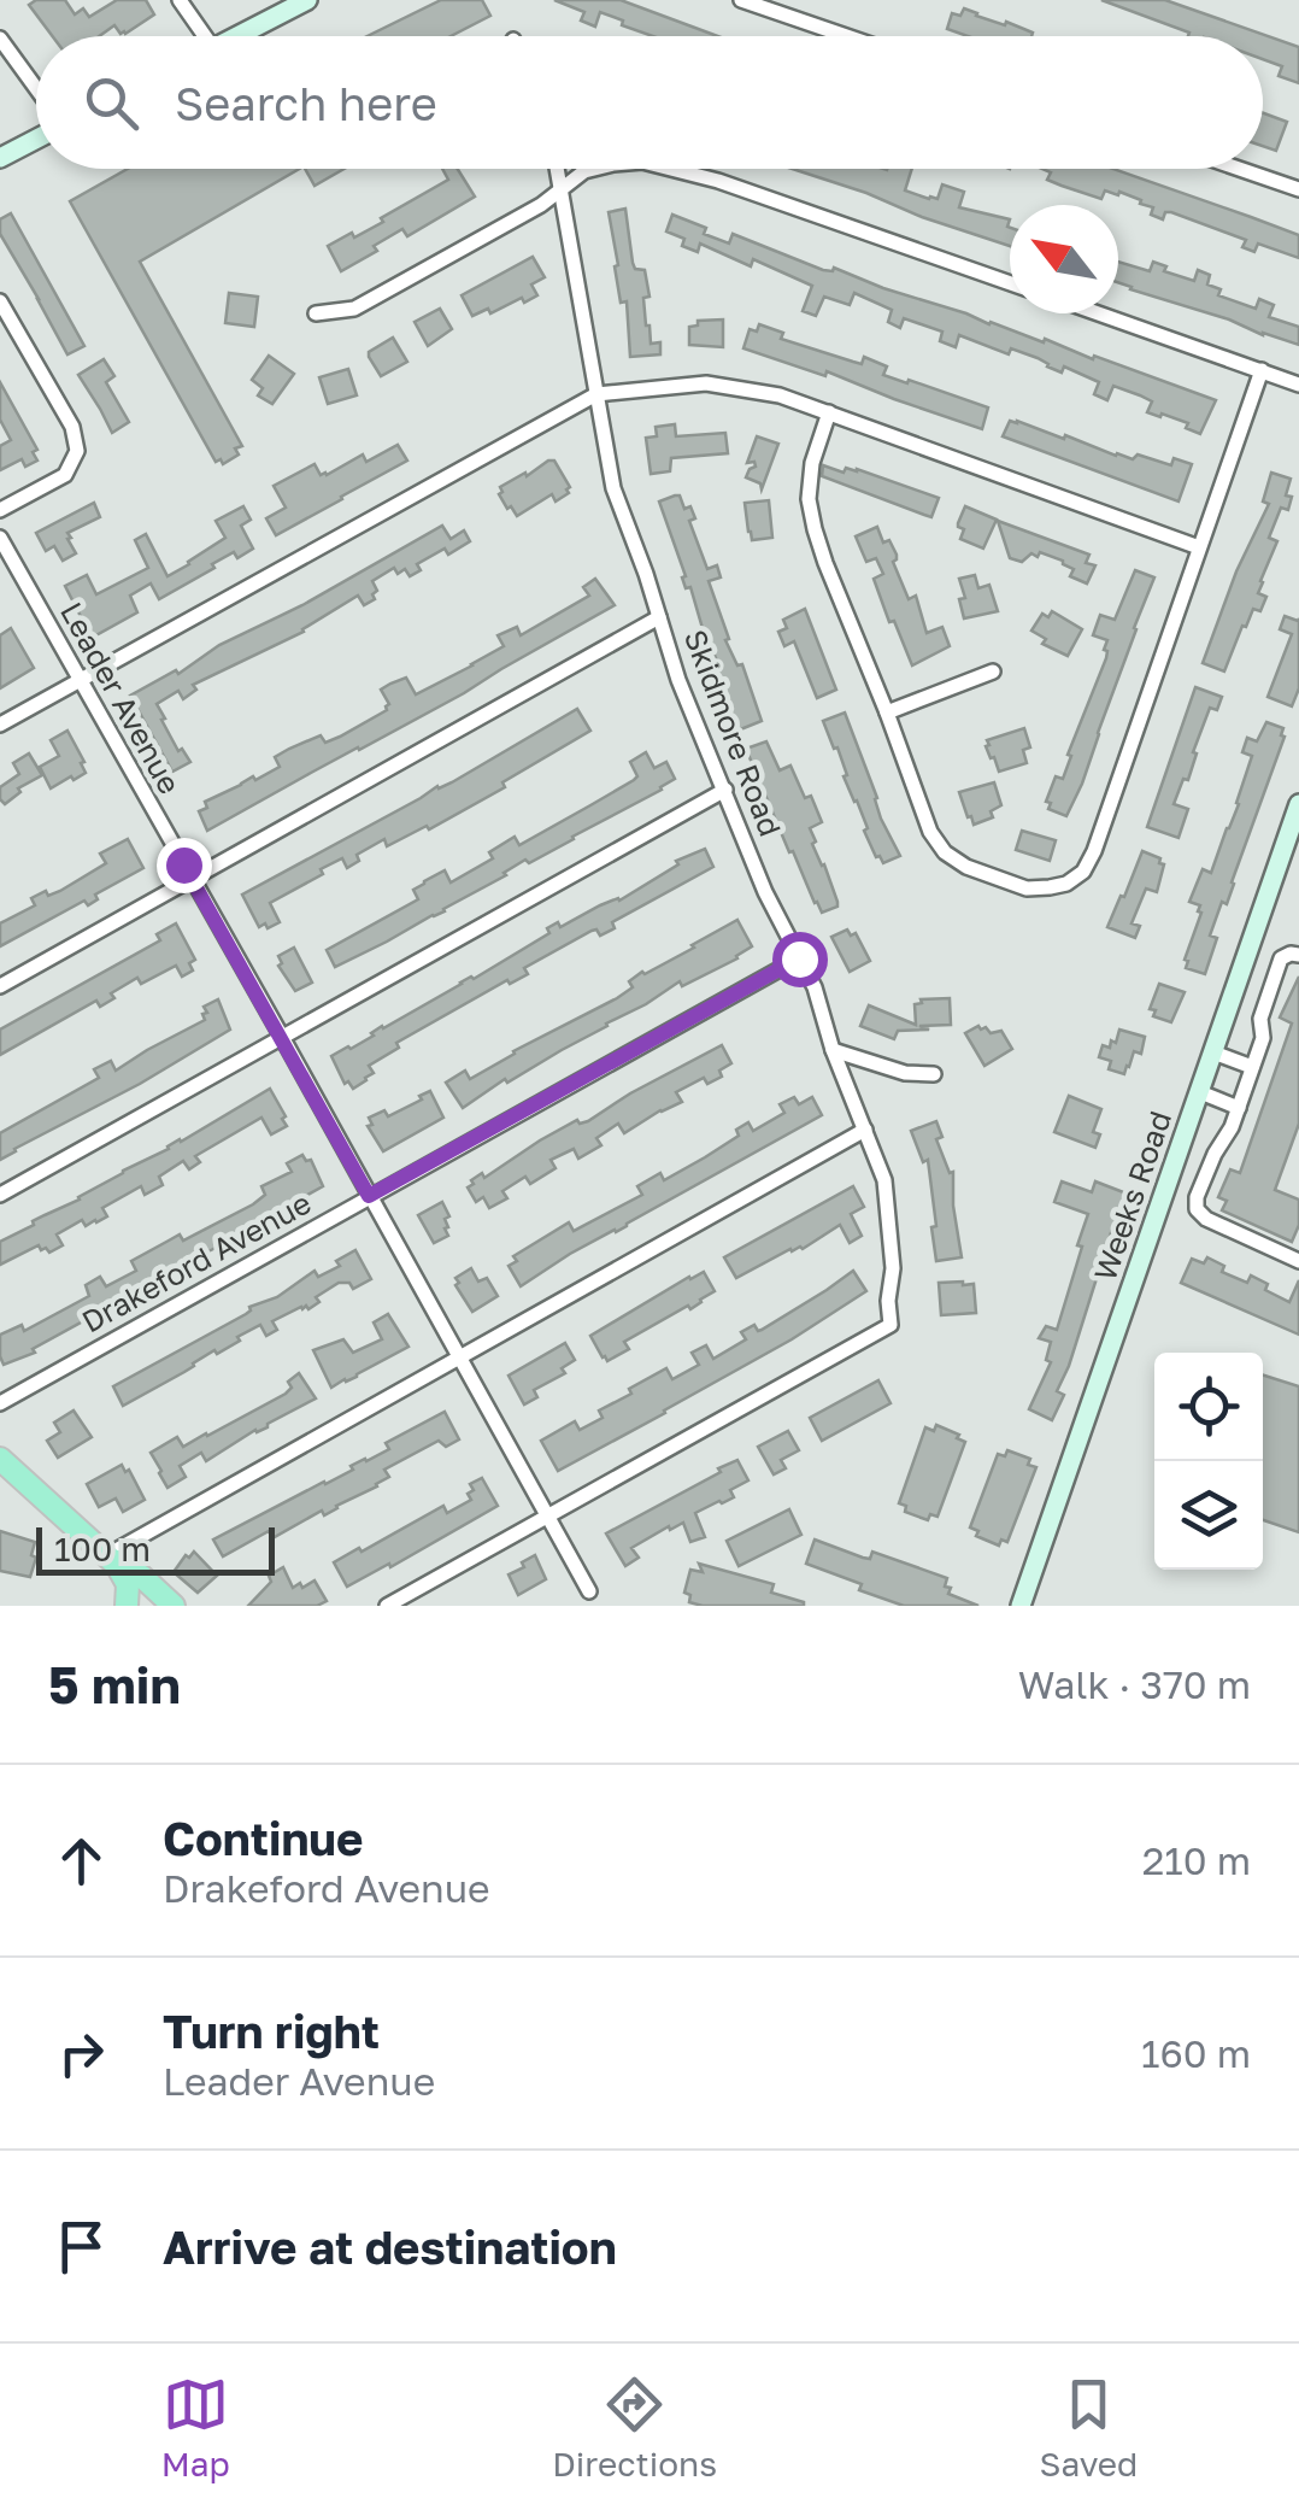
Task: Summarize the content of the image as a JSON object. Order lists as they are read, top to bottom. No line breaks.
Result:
{"streets":{"street":["Leader Avenue","Skidmore Road","Weeks Road","Drakeford Avenue"]},"crossings":[["Leader Avenue","Skidmore Road"],["Leader Avenue","Drakeford Avenue"],["Skidmore Road","Drakeford Avenue"]],"scale_bar":"100 m","north":"top left","page":{"search":"Search here","scale":"100 m","heading":["5 min","Walk · 370 m"],"list":[["Continue","Drakeford Avenue","210 m"],["Turn right","Leader Avenue","160 m"],"Arrive at destination"],"nav":["Map","Directions","Saved"]}}
